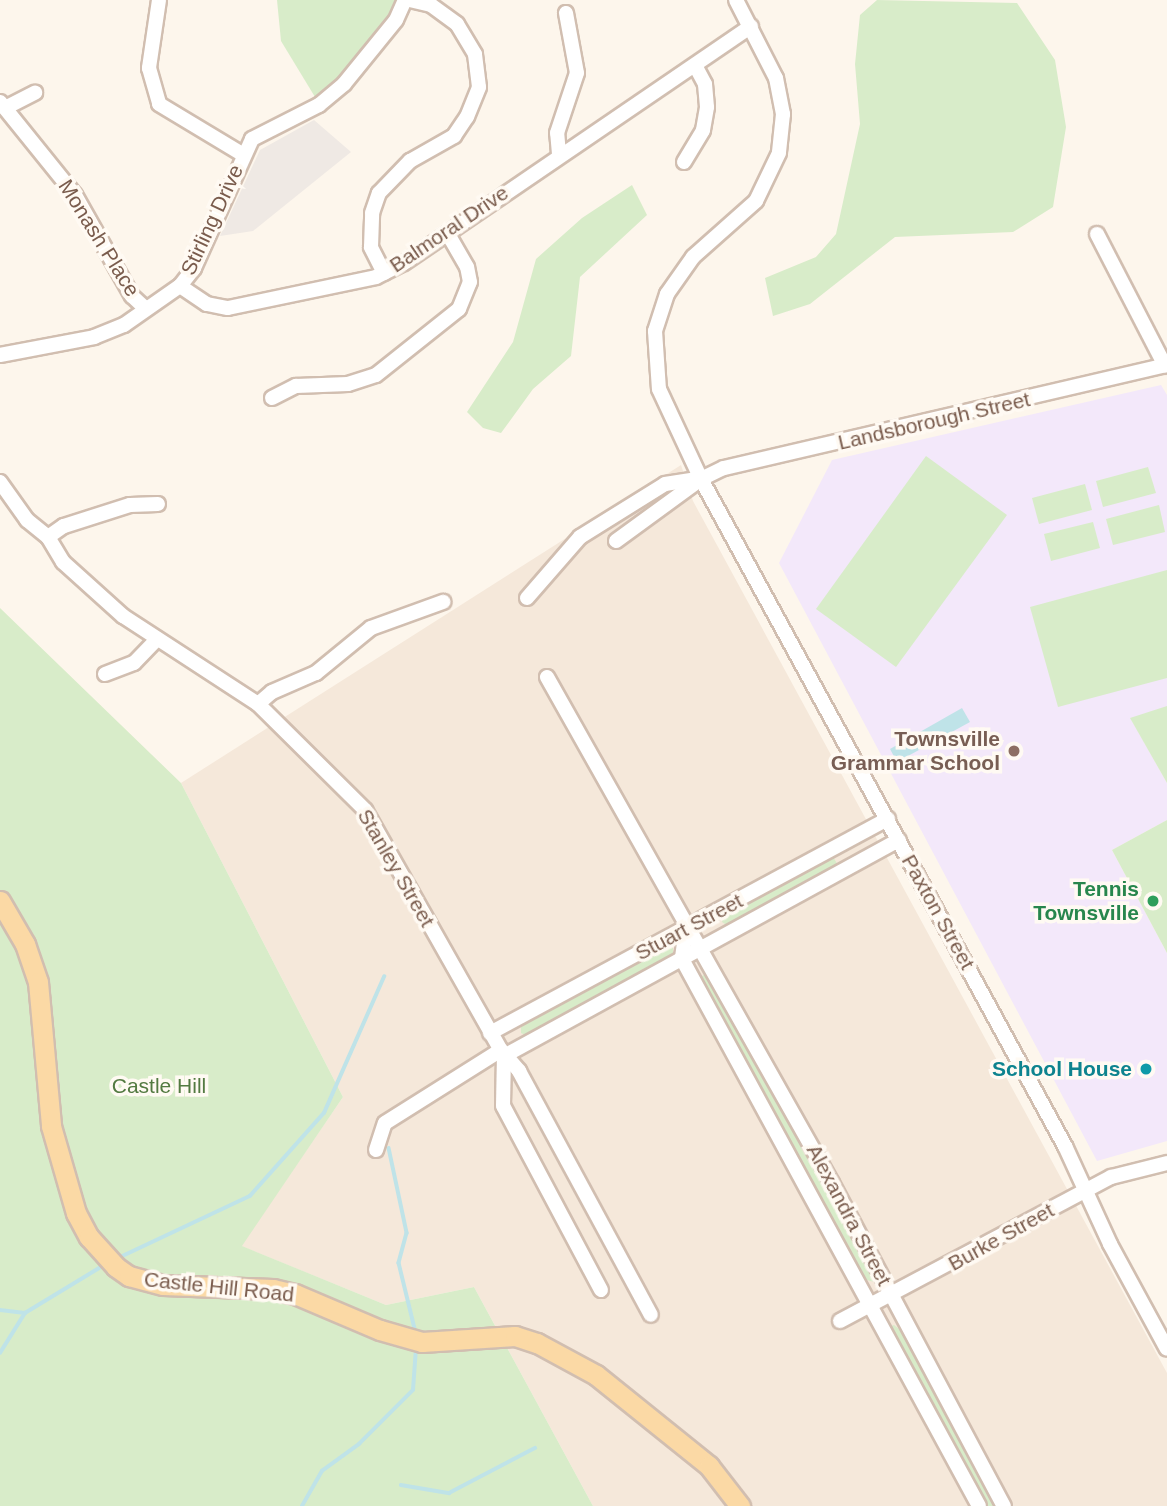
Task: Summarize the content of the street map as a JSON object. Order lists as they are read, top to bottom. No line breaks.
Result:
{"streets":{"main road":["Castle Hill Road"],"street":["Stirling Drive","Balmoral Drive","Monash Place","Landsborough Street","Stanley Street","Paxton Street","Stuart Street","Alexandra Street","Burke Street"]},"crossings":[["Stirling Drive","Balmoral Drive"],["Balmoral Drive","Paxton Street"],["Landsborough Street","Paxton Street"],["Stanley Street","Stuart Street"],["Paxton Street","Stuart Street"],["Paxton Street","Burke Street"],["Stuart Street","Alexandra Street"],["Alexandra Street","Burke Street"]],"parks":["Castle Hill"],"places":["Townsville Grammar School","Tennis Townsville","School House"]}
